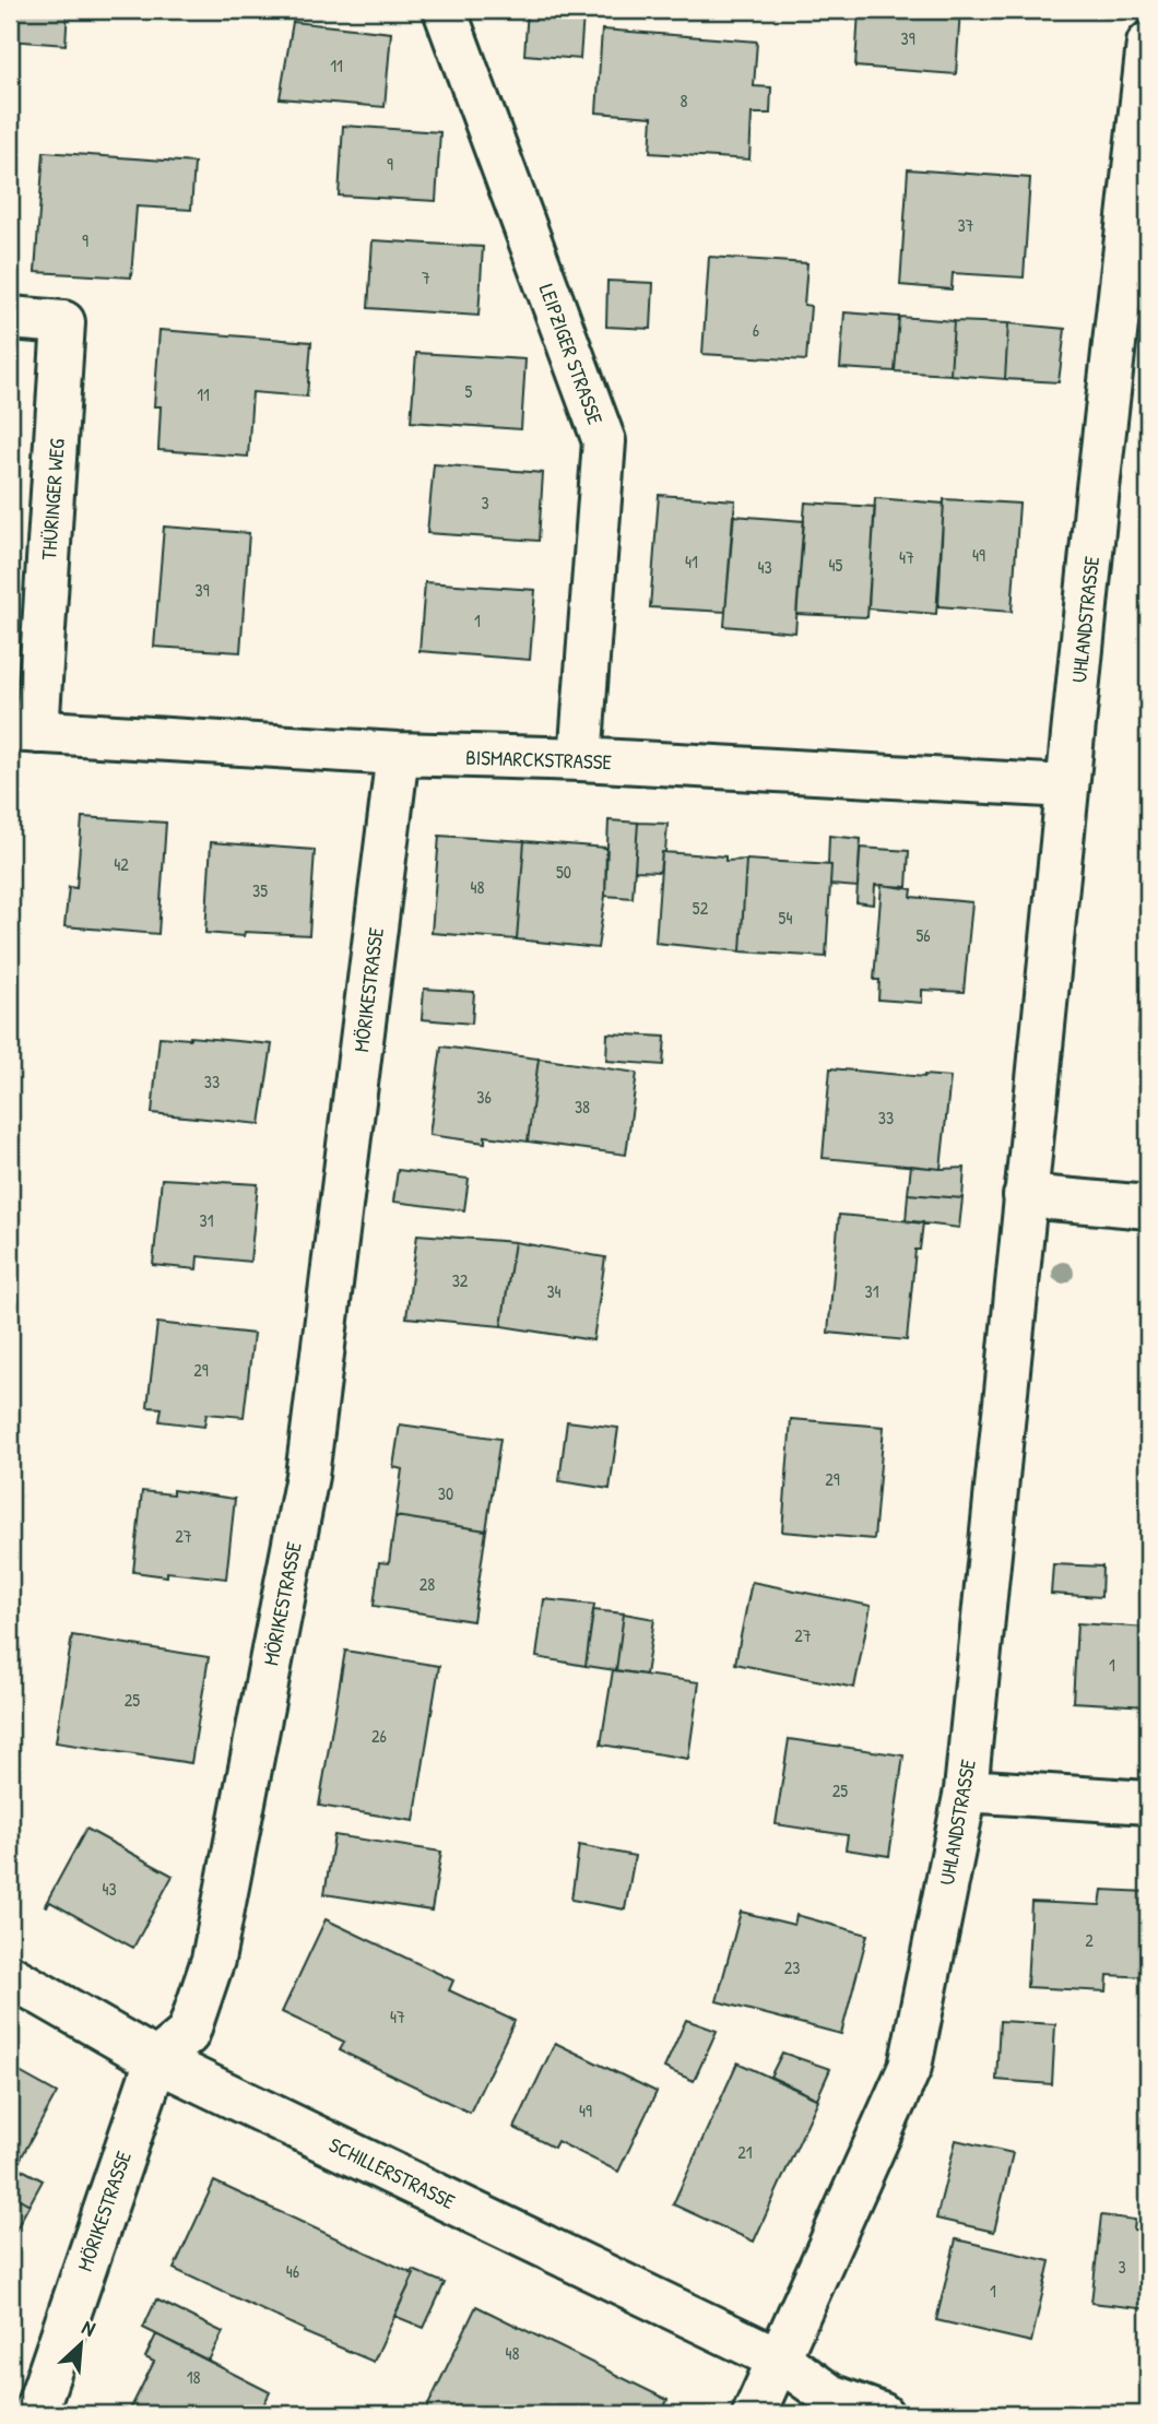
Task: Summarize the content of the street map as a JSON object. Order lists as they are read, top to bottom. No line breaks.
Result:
{"streets":{"street":["LEIPZIGER STRASSE","THÜRINGER WEG","UHLANDSTRASSE","BISMARCKSTRASSE","MÖRIKESTRASSE","SCHILLERSTRASSE"]},"crossings":[["LEIPZIGER STRASSE","BISMARCKSTRASSE"],["THÜRINGER WEG","BISMARCKSTRASSE"],["UHLANDSTRASSE","BISMARCKSTRASSE"],["UHLANDSTRASSE","SCHILLERSTRASSE"],["BISMARCKSTRASSE","MÖRIKESTRASSE"],["MÖRIKESTRASSE","SCHILLERSTRASSE"]],"house_numbers":["39","11","8","9","37","9","7","6","5","11","3","49","47","41","45","43","39","1","42","50","48","35","52","54","56","33","36","38","33","31","32","34","31","29","29","30","27","28","27","1","25","26","25","43","2","23","47","49","21","3","46","1","48","18"],"north":"top right"}
